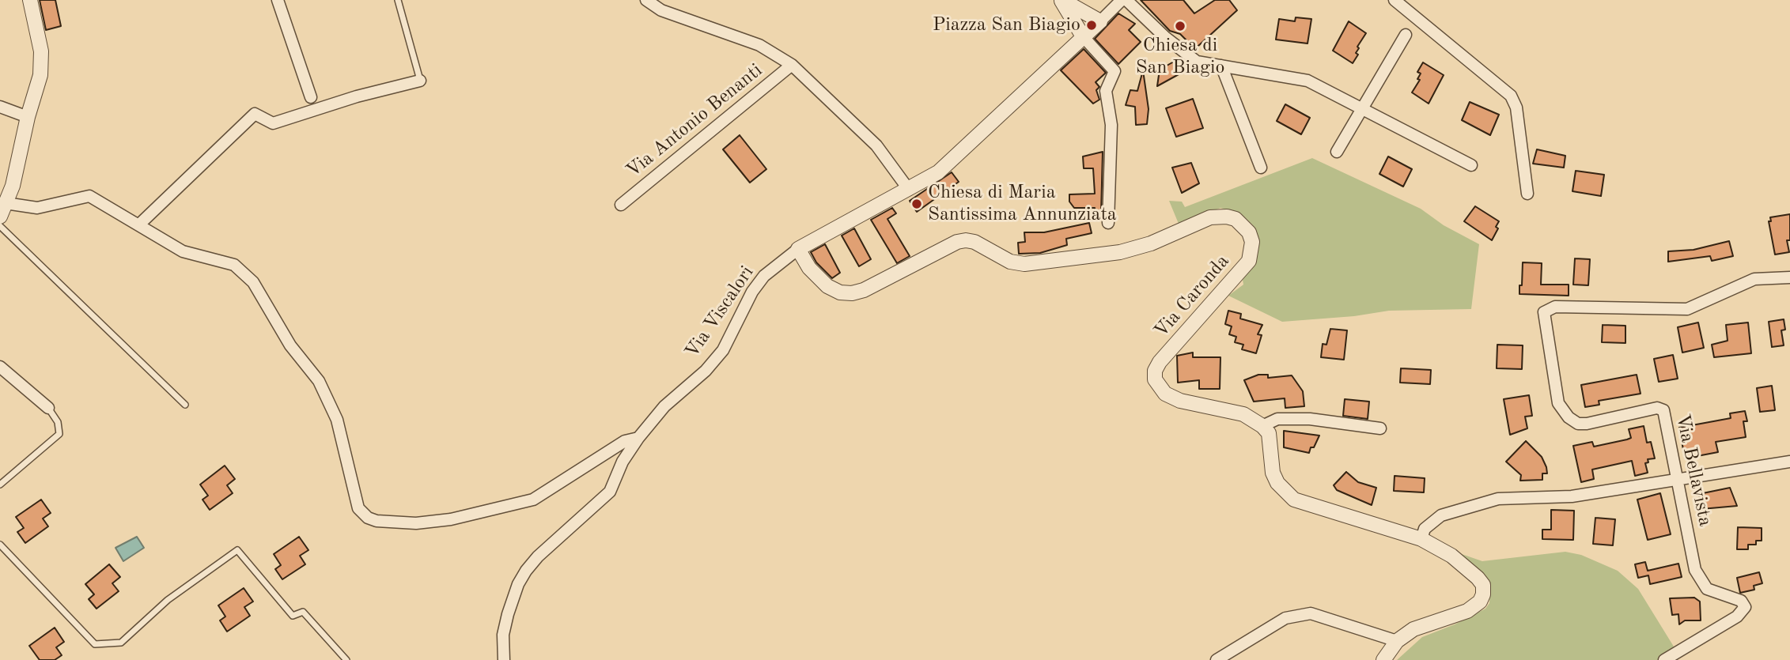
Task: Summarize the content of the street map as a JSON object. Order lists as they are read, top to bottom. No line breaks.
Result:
{"streets":{"street":["Via Antonio Benanti","Via Caronda","Via Viscalori","Via Bellavista"]},"crossings":[["Via Caronda","Via Viscalori"]],"places":["Piazza San Biagio","Chiesa di San Biagio","Chiesa di Maria Santissima Annunziata"]}
